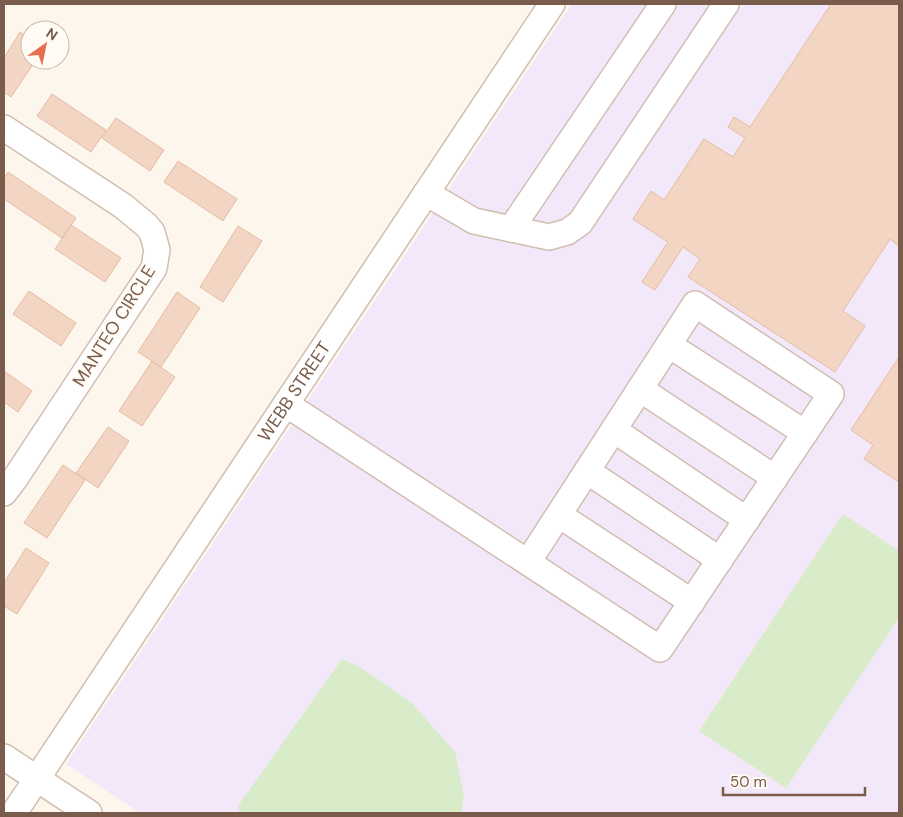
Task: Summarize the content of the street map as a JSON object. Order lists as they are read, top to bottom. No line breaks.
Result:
{"streets":{"street":["MANTEO CIRCLE","WEBB STREET"]},"scale_bar":"50 m","north":"top right"}
